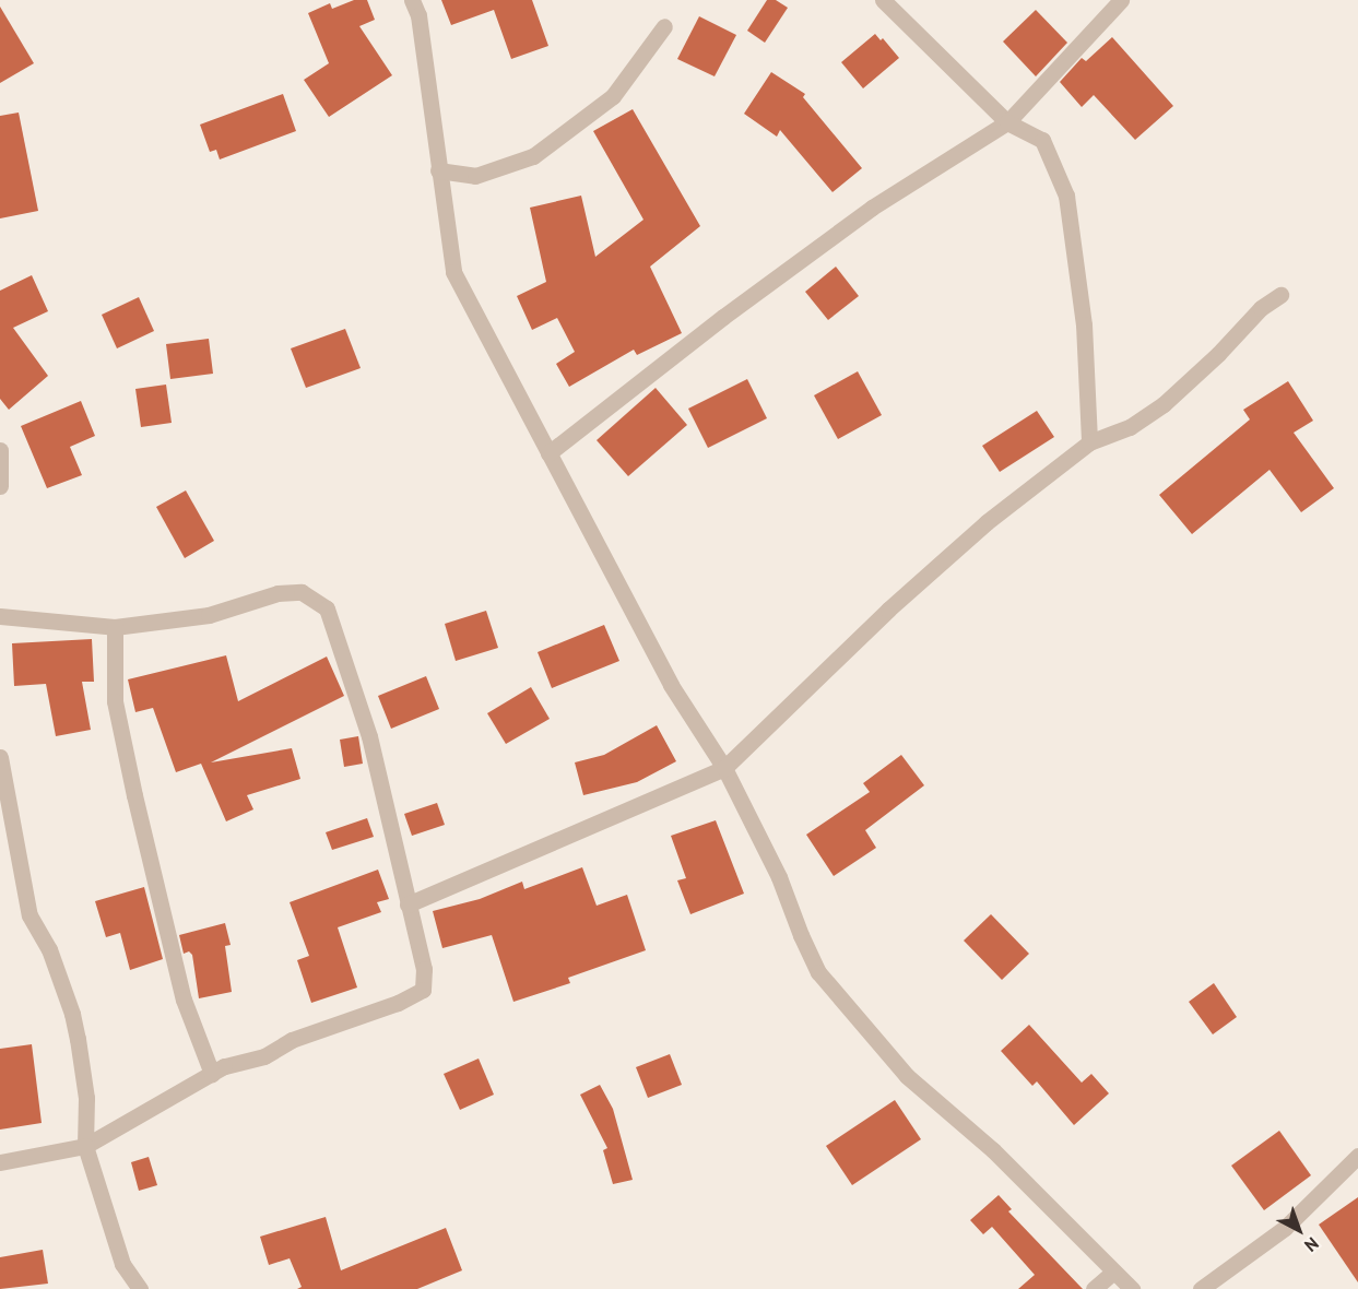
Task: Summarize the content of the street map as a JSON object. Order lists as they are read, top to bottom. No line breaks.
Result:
{"north":"bottom right"}
